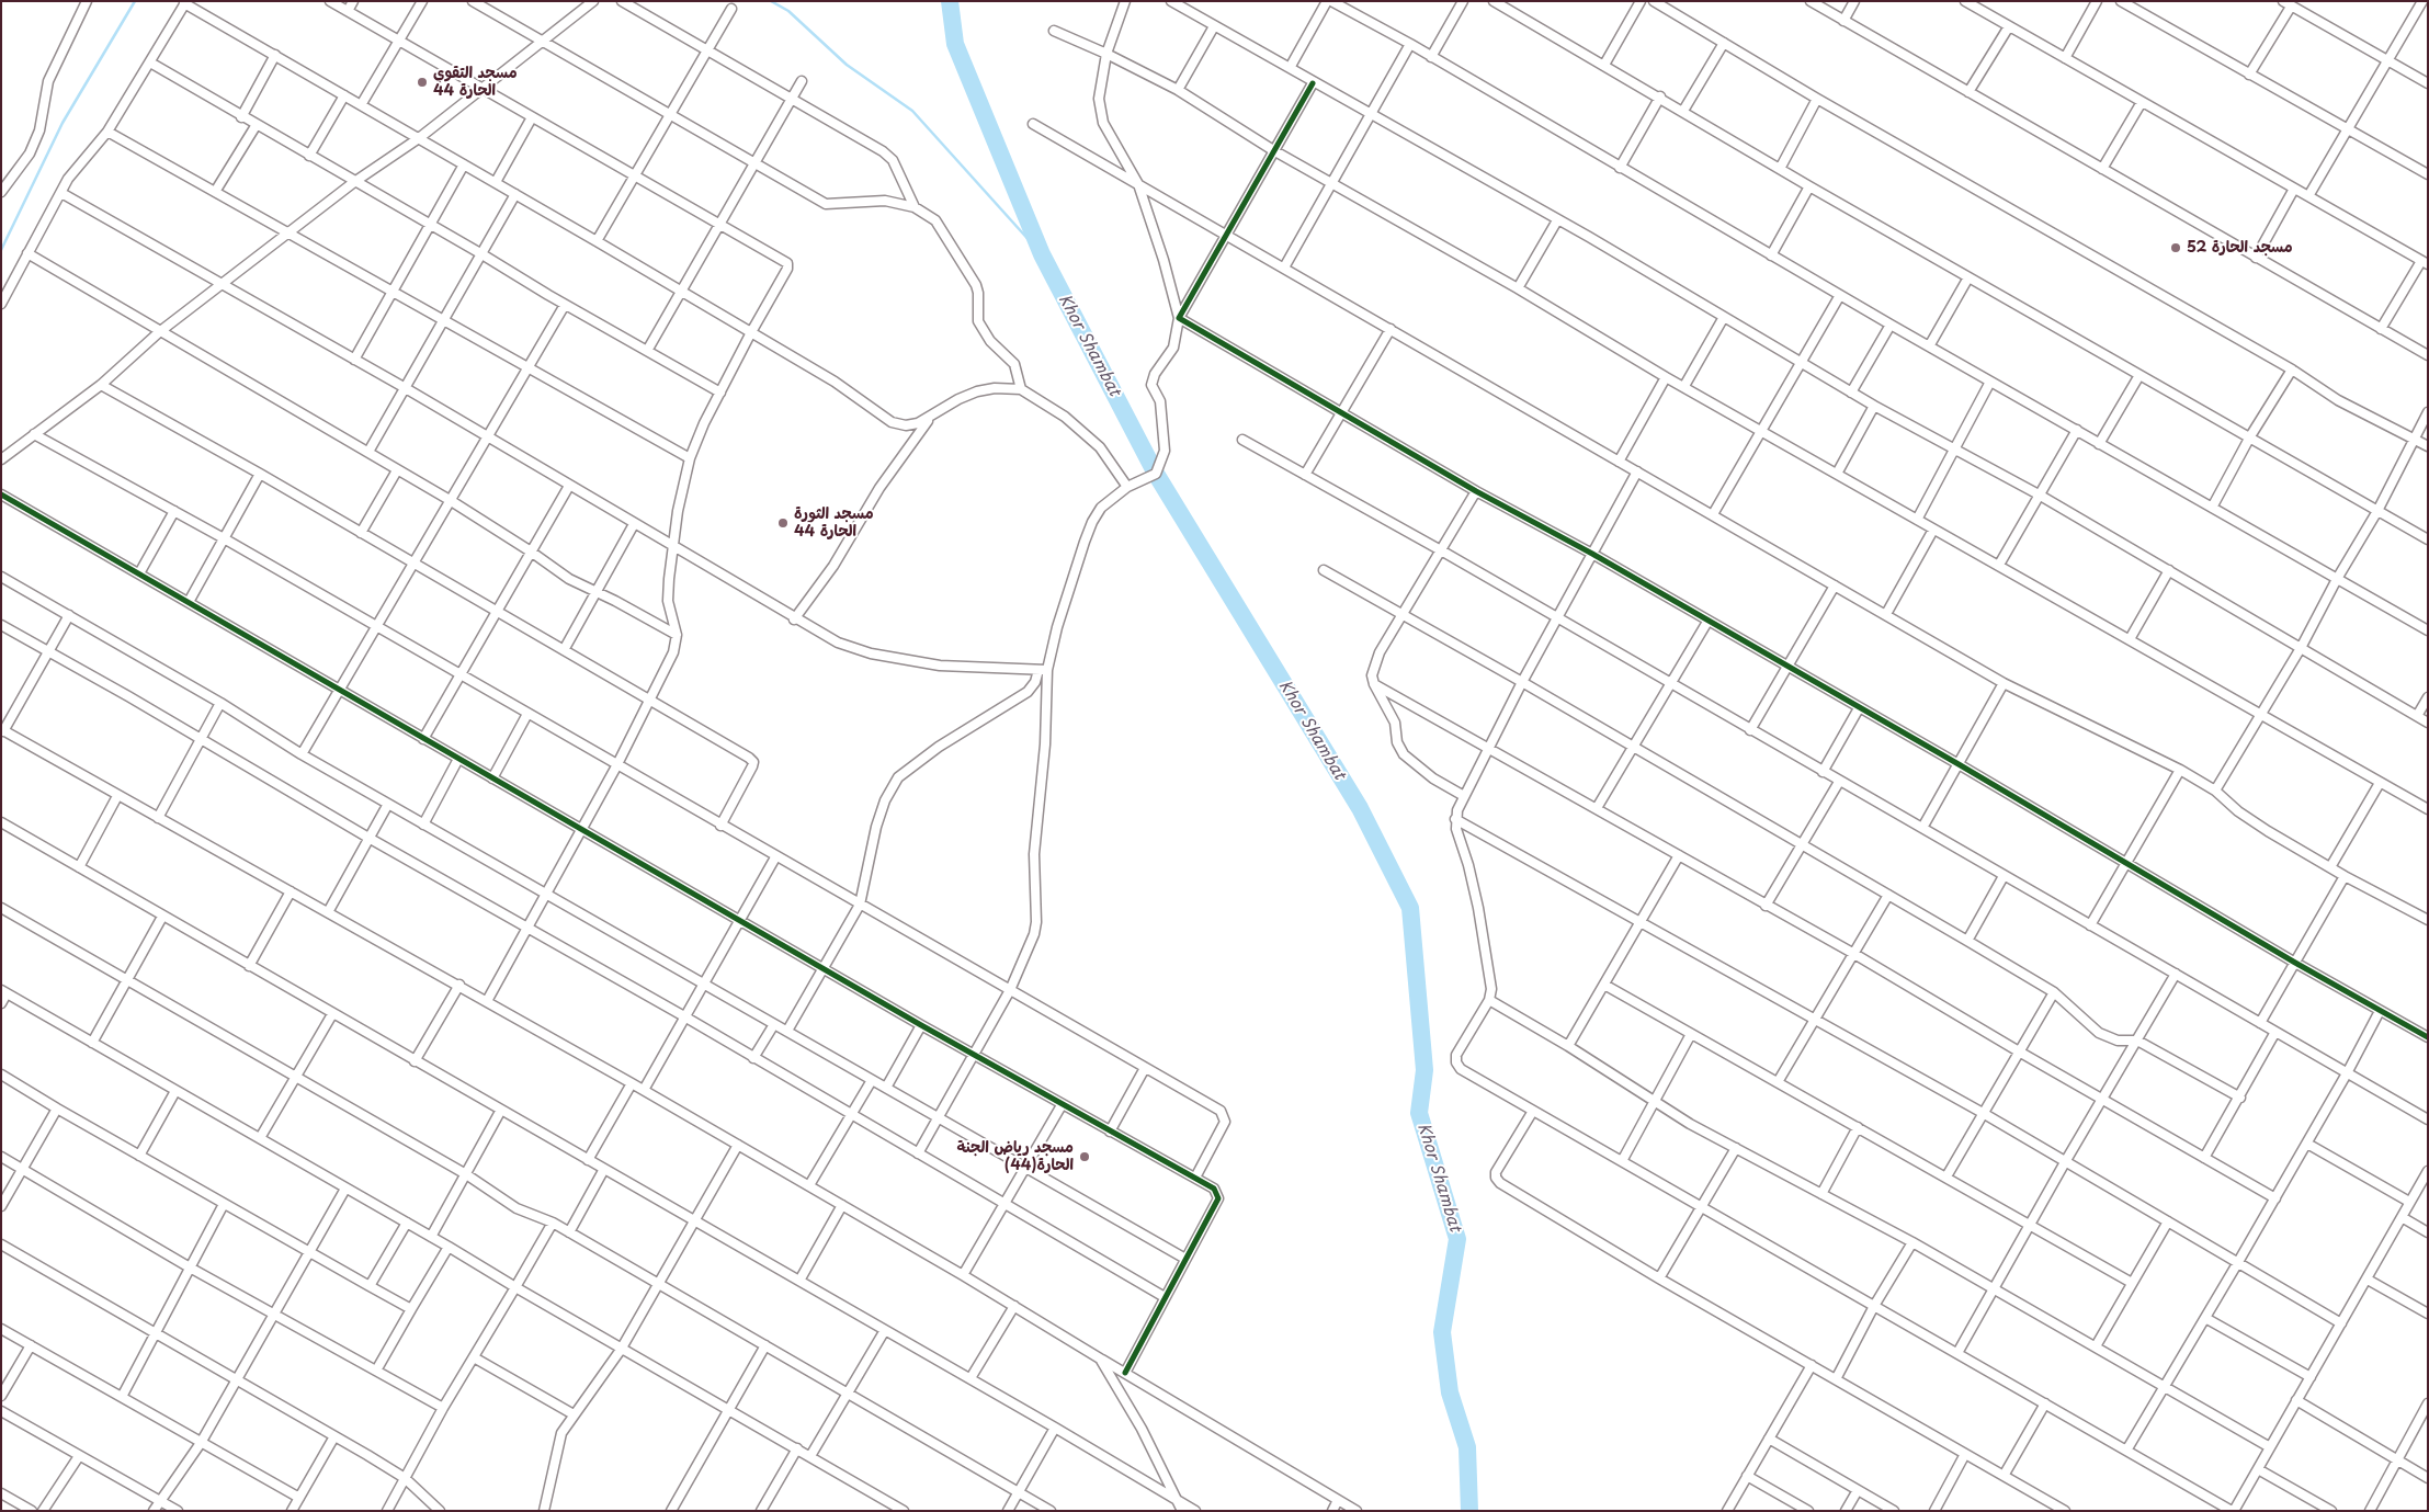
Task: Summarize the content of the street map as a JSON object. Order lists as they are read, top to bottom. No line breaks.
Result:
{"water":["Khor Shambat"],"places":["مسجد التقوي الحارة 44","مسجد الحارة 52","مسجد الثورة الحارة 44","مسجد رياض الجنة الحارة(44)"]}
